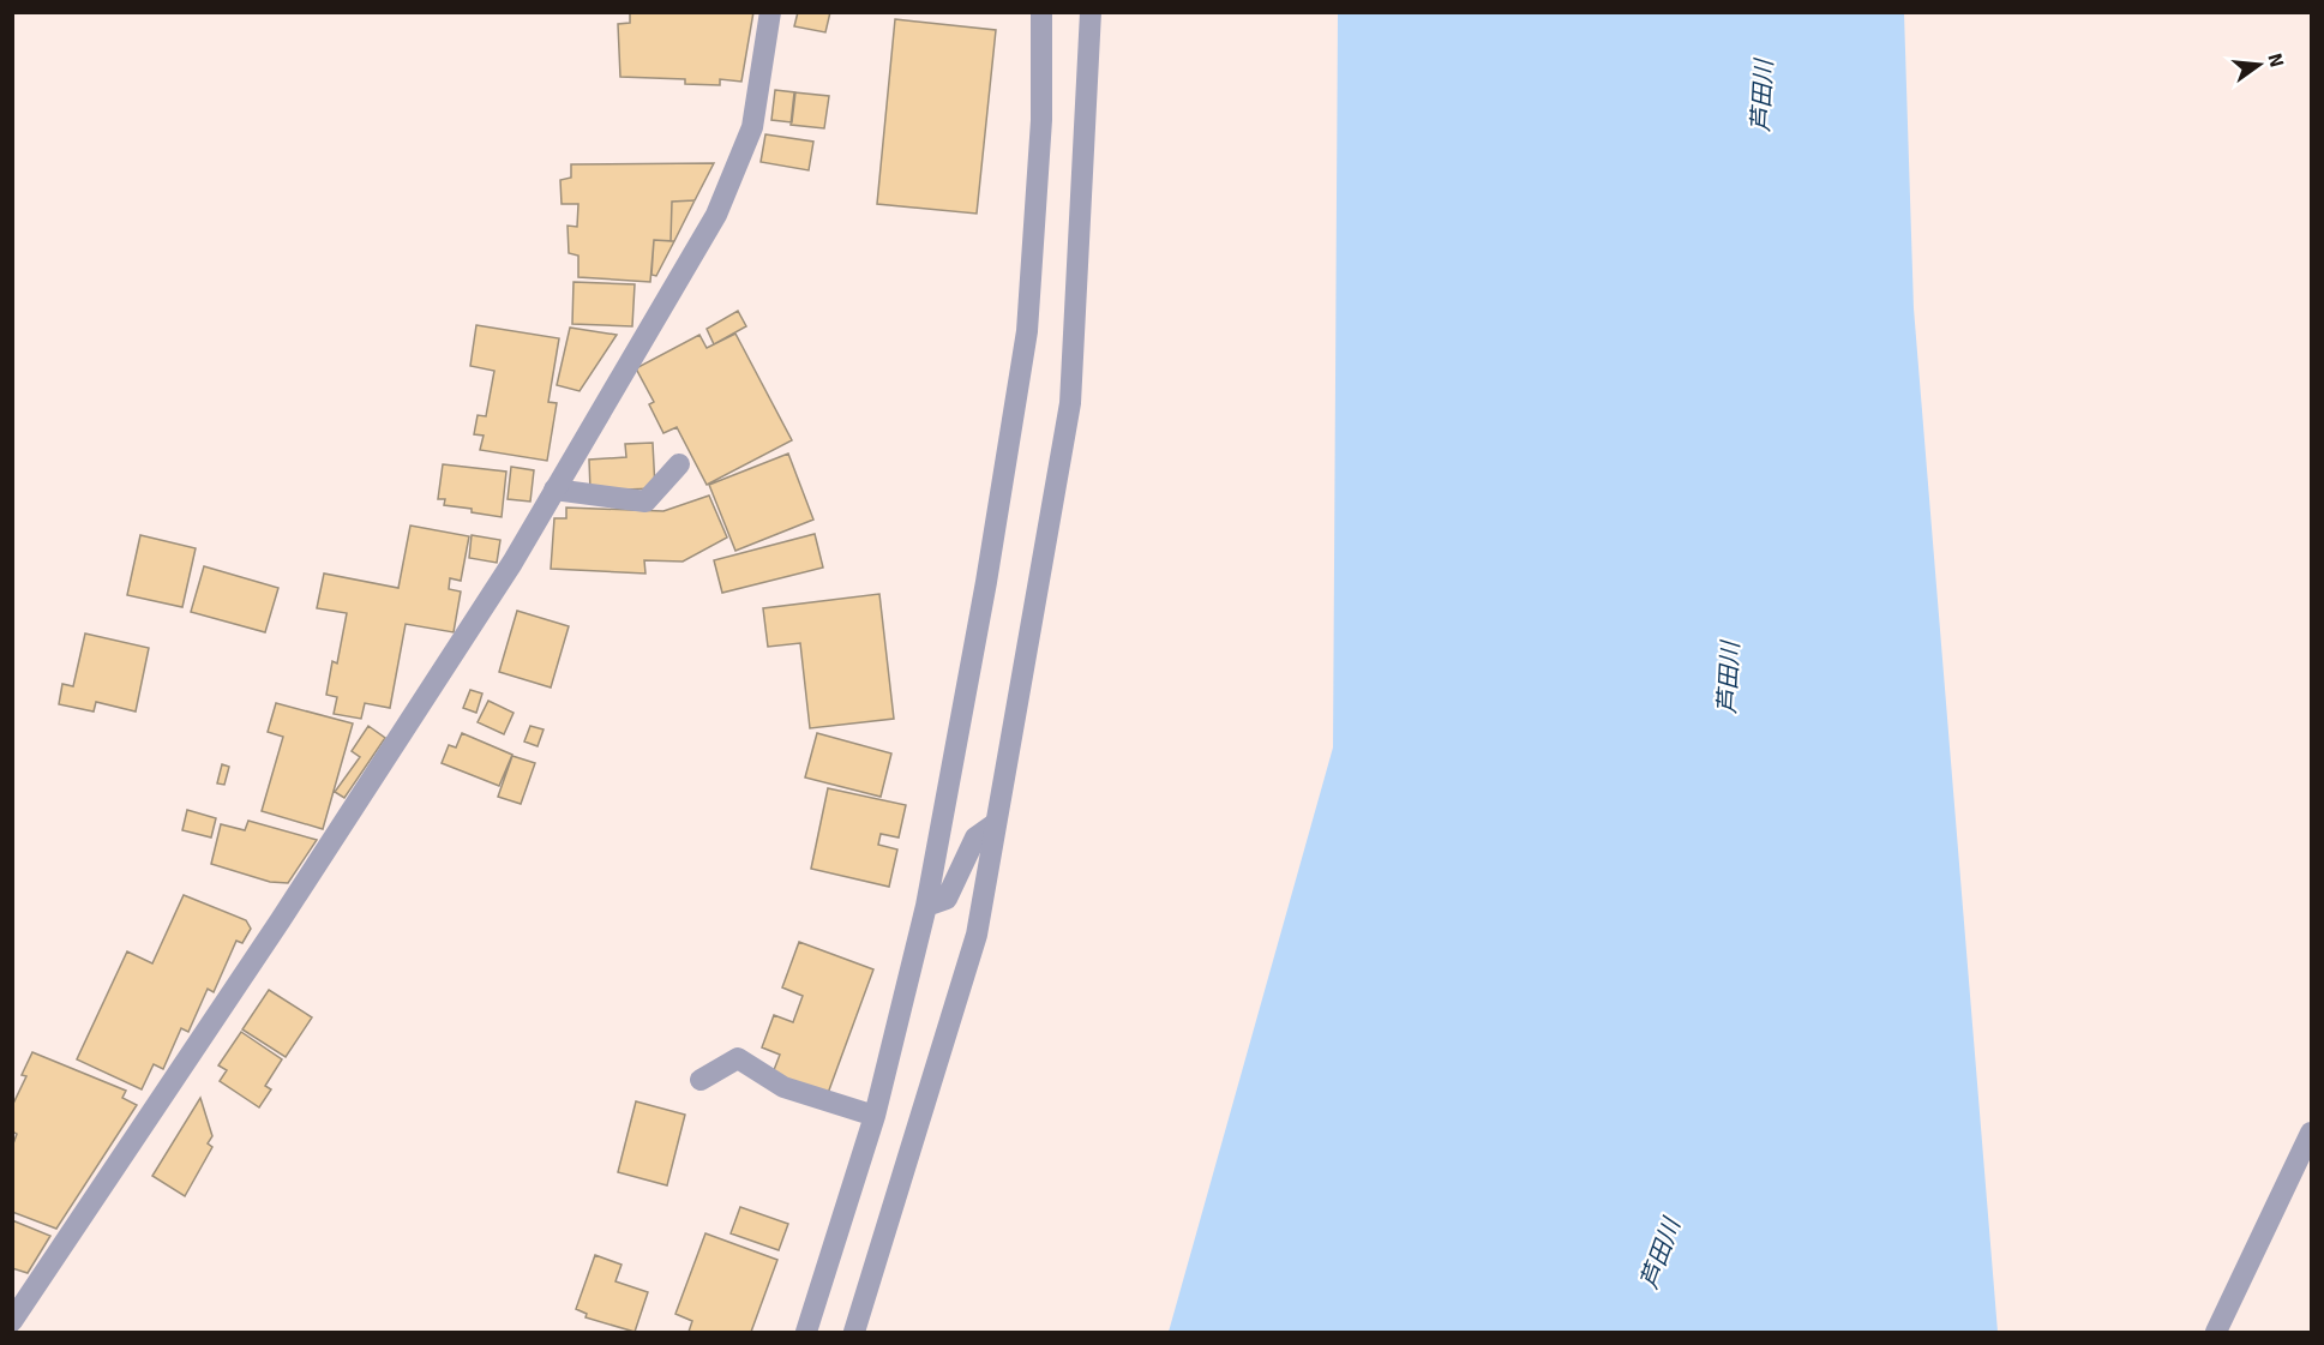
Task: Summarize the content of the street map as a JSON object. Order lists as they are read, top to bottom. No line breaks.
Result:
{"water":["芦田川"],"north":"right"}
